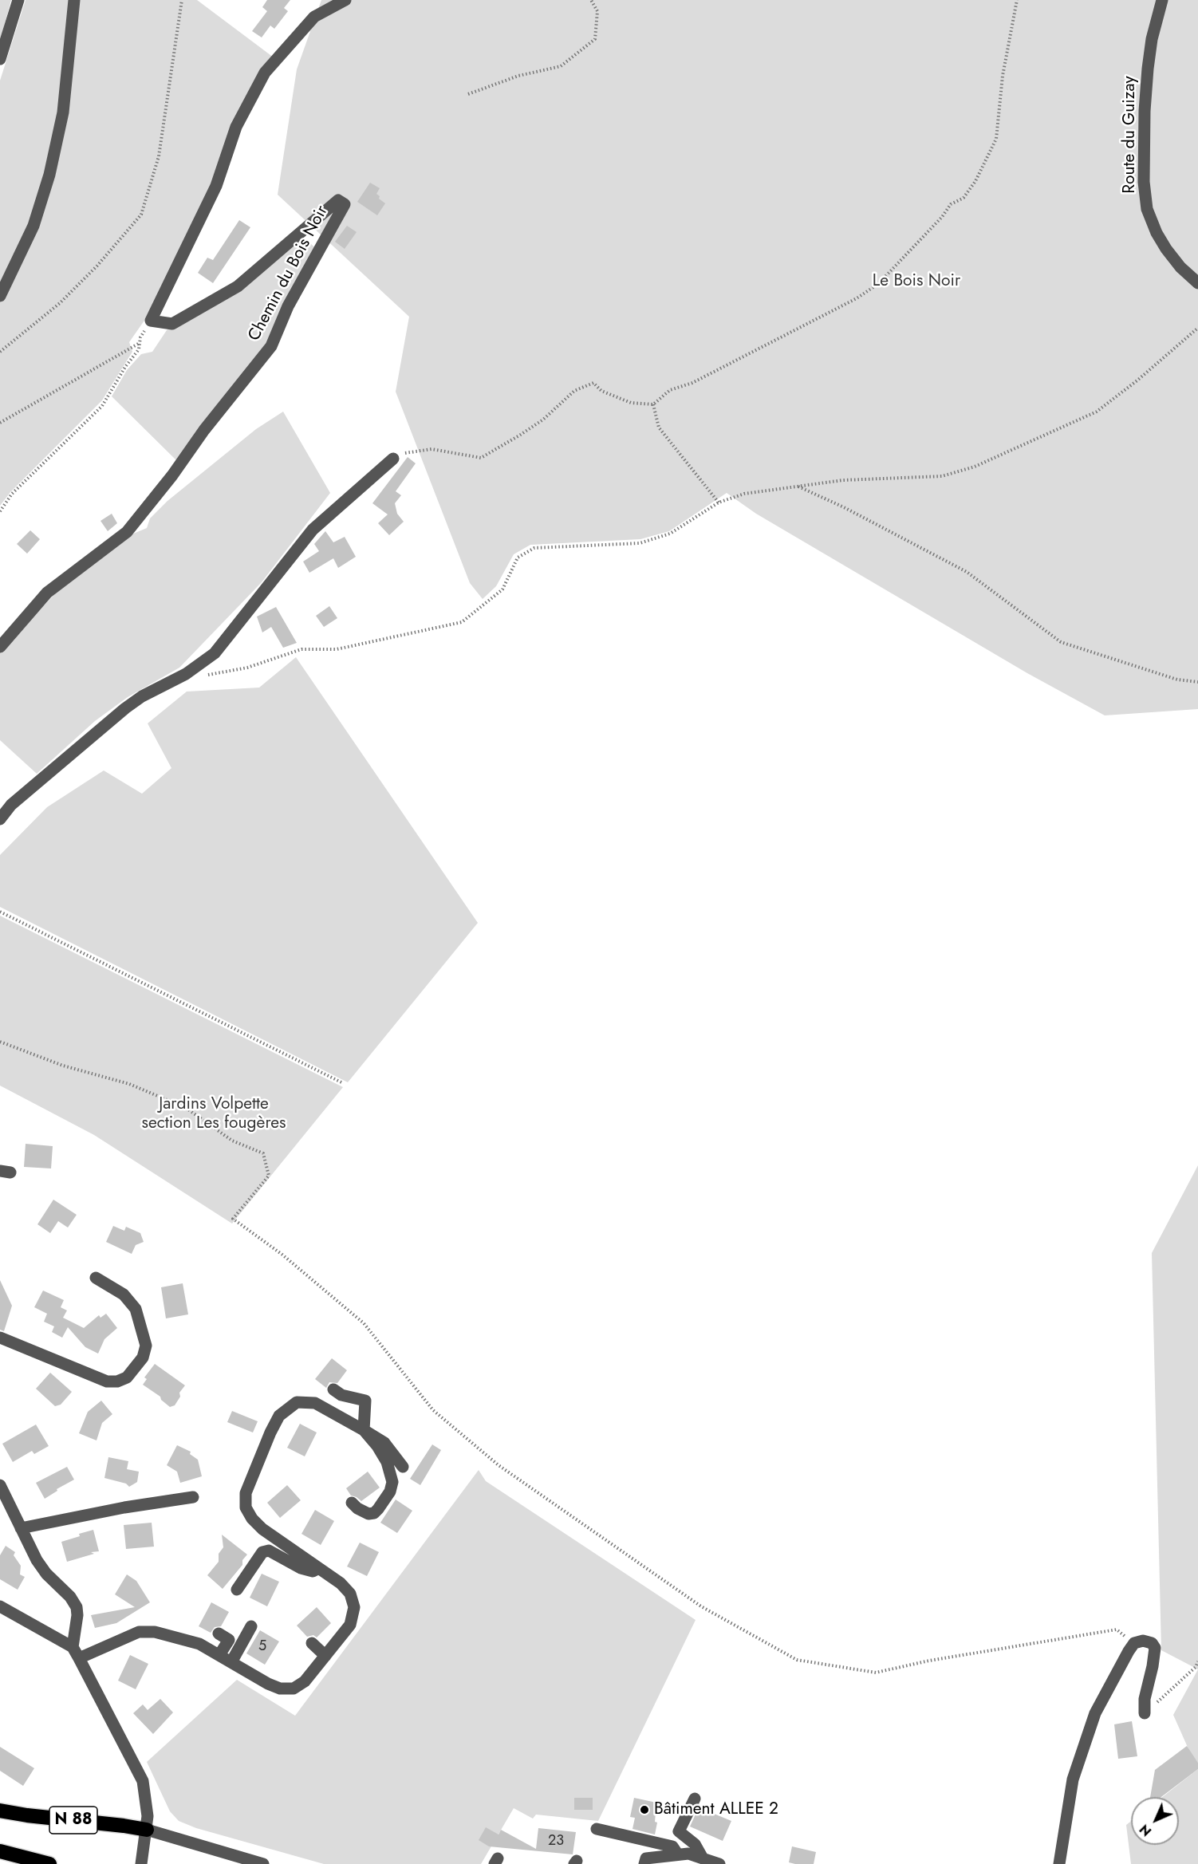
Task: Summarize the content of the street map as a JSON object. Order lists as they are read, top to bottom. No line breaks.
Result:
{"streets":{"highway":["N 88"],"street":["Route du Guizay","Chemin du Bois Noir"]},"parks":["Le Bois Noir","Jardins Volpette section Les fougères"],"places":["Bâtiment ALLEE 2"],"house_numbers":["5","23"],"north":"bottom left"}
